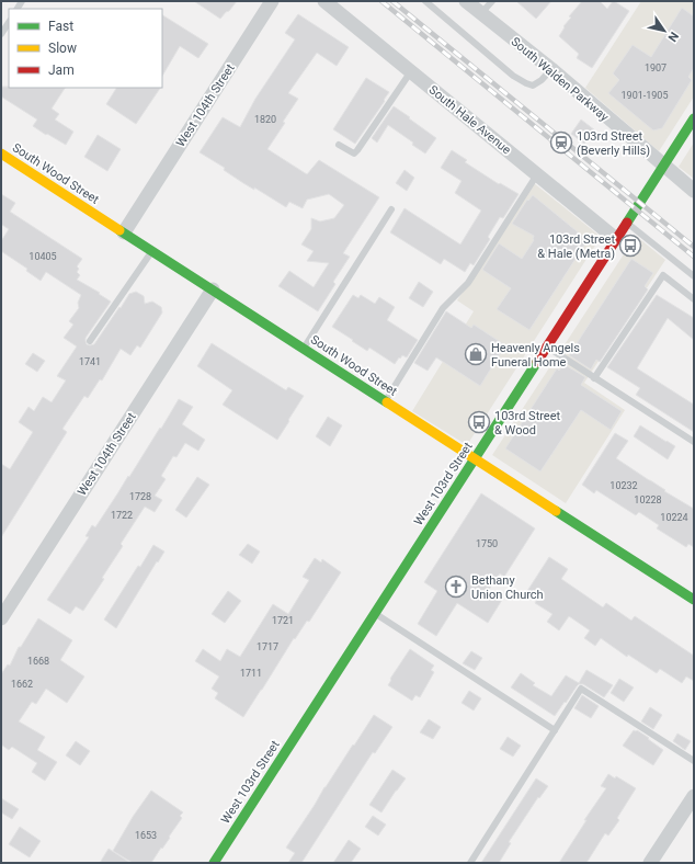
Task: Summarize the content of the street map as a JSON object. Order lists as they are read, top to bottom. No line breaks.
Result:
{"streets":{"main road":["South Wood Street","West 103rd Street"],"street":["South Walden Parkway","West 104th Street","South Hale Avenue"]},"crossings":[["South Walden Parkway","West 103rd Street"],["West 104th Street","South Wood Street"],["South Hale Avenue","West 103rd Street"],["South Wood Street","West 103rd Street"]],"places":{"station":["103rd Street (Beverly Hills)"],"bus stop":["103rd Street & Hale (Metra)","103rd Street & Wood"],"shop":["Heavenly Angels Funeral Home"],"church":["Bethany Union Church"]},"house_numbers":["1907","1901-1905","1820","10405","1741","10232","1728","10228","1722","10224","1750","1721","1717","1668","1711","1662","1653"],"legend":["Fast","Slow","Jam"],"north":"bottom right"}
